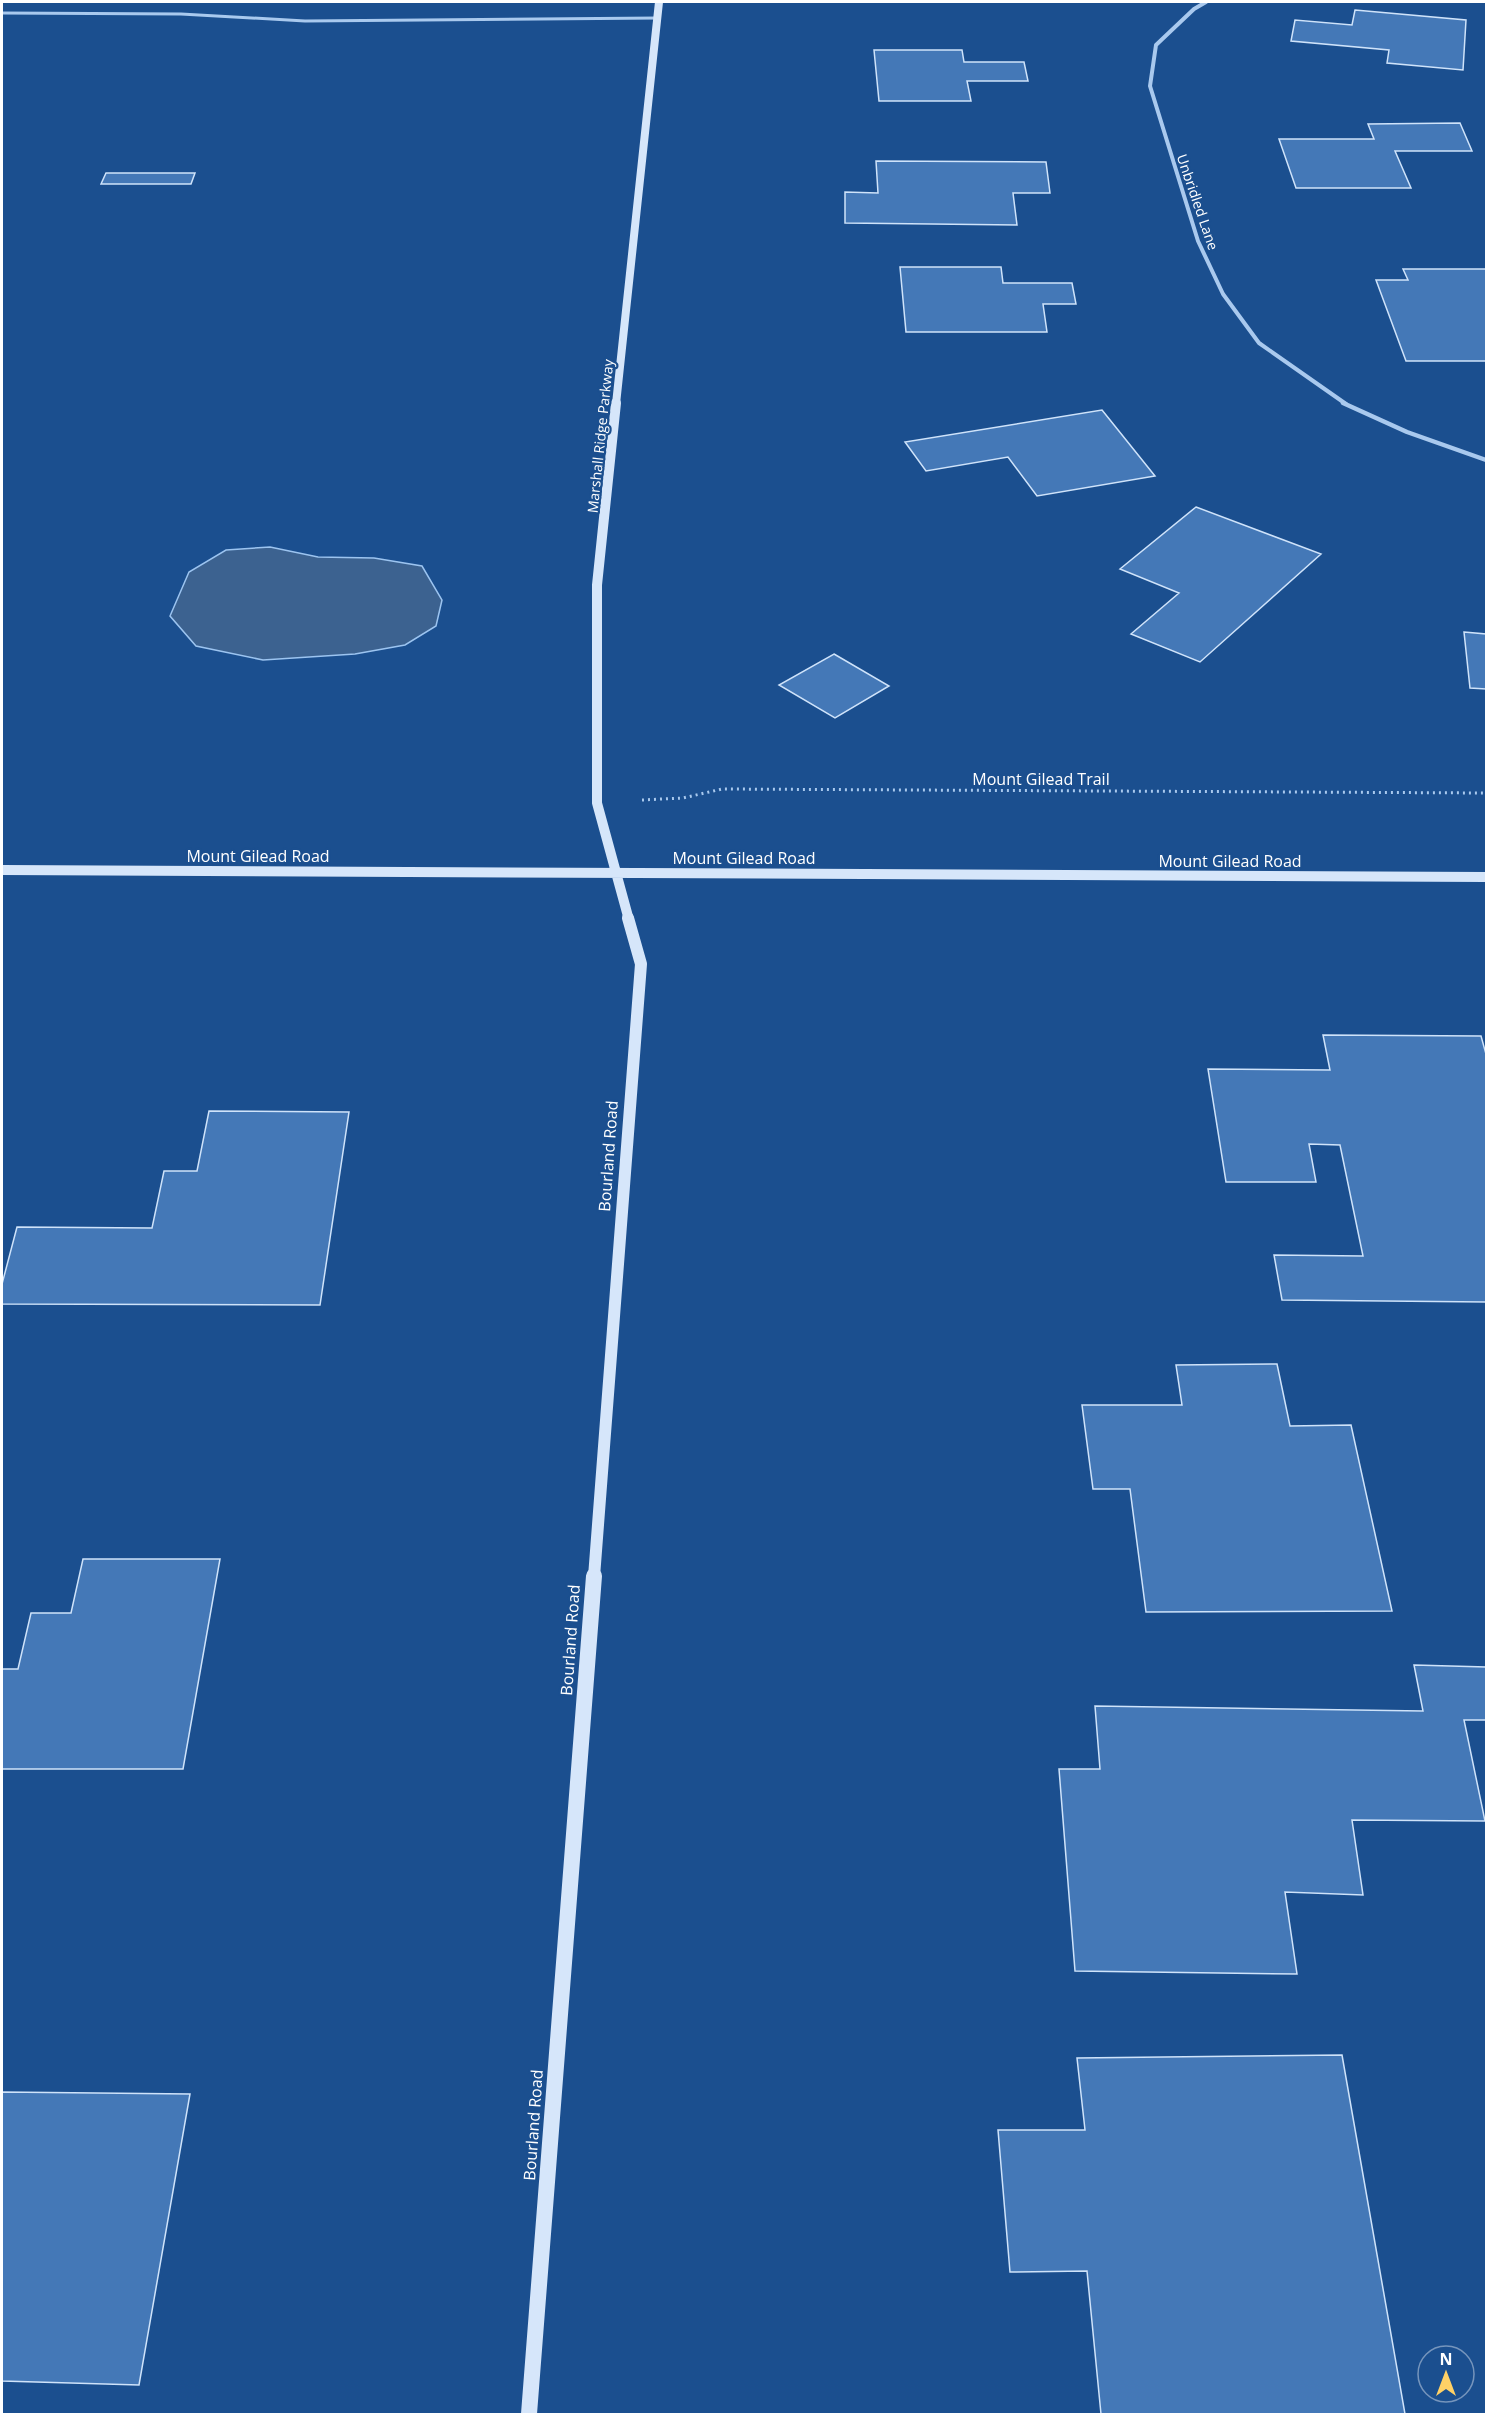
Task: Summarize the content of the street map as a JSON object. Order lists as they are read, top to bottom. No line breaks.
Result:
{"streets":{"street":["Unbridled Lane","Marshall Ridge Parkway","Mount Gilead Road","Bourland Road"],"path":["Mount Gilead Trail"]},"crossings":[["Marshall Ridge Parkway","Mount Gilead Trail"],["Marshall Ridge Parkway","Mount Gilead Road"],["Marshall Ridge Parkway","Bourland Road"],["Mount Gilead Road","Bourland Road"]],"north":"top"}
